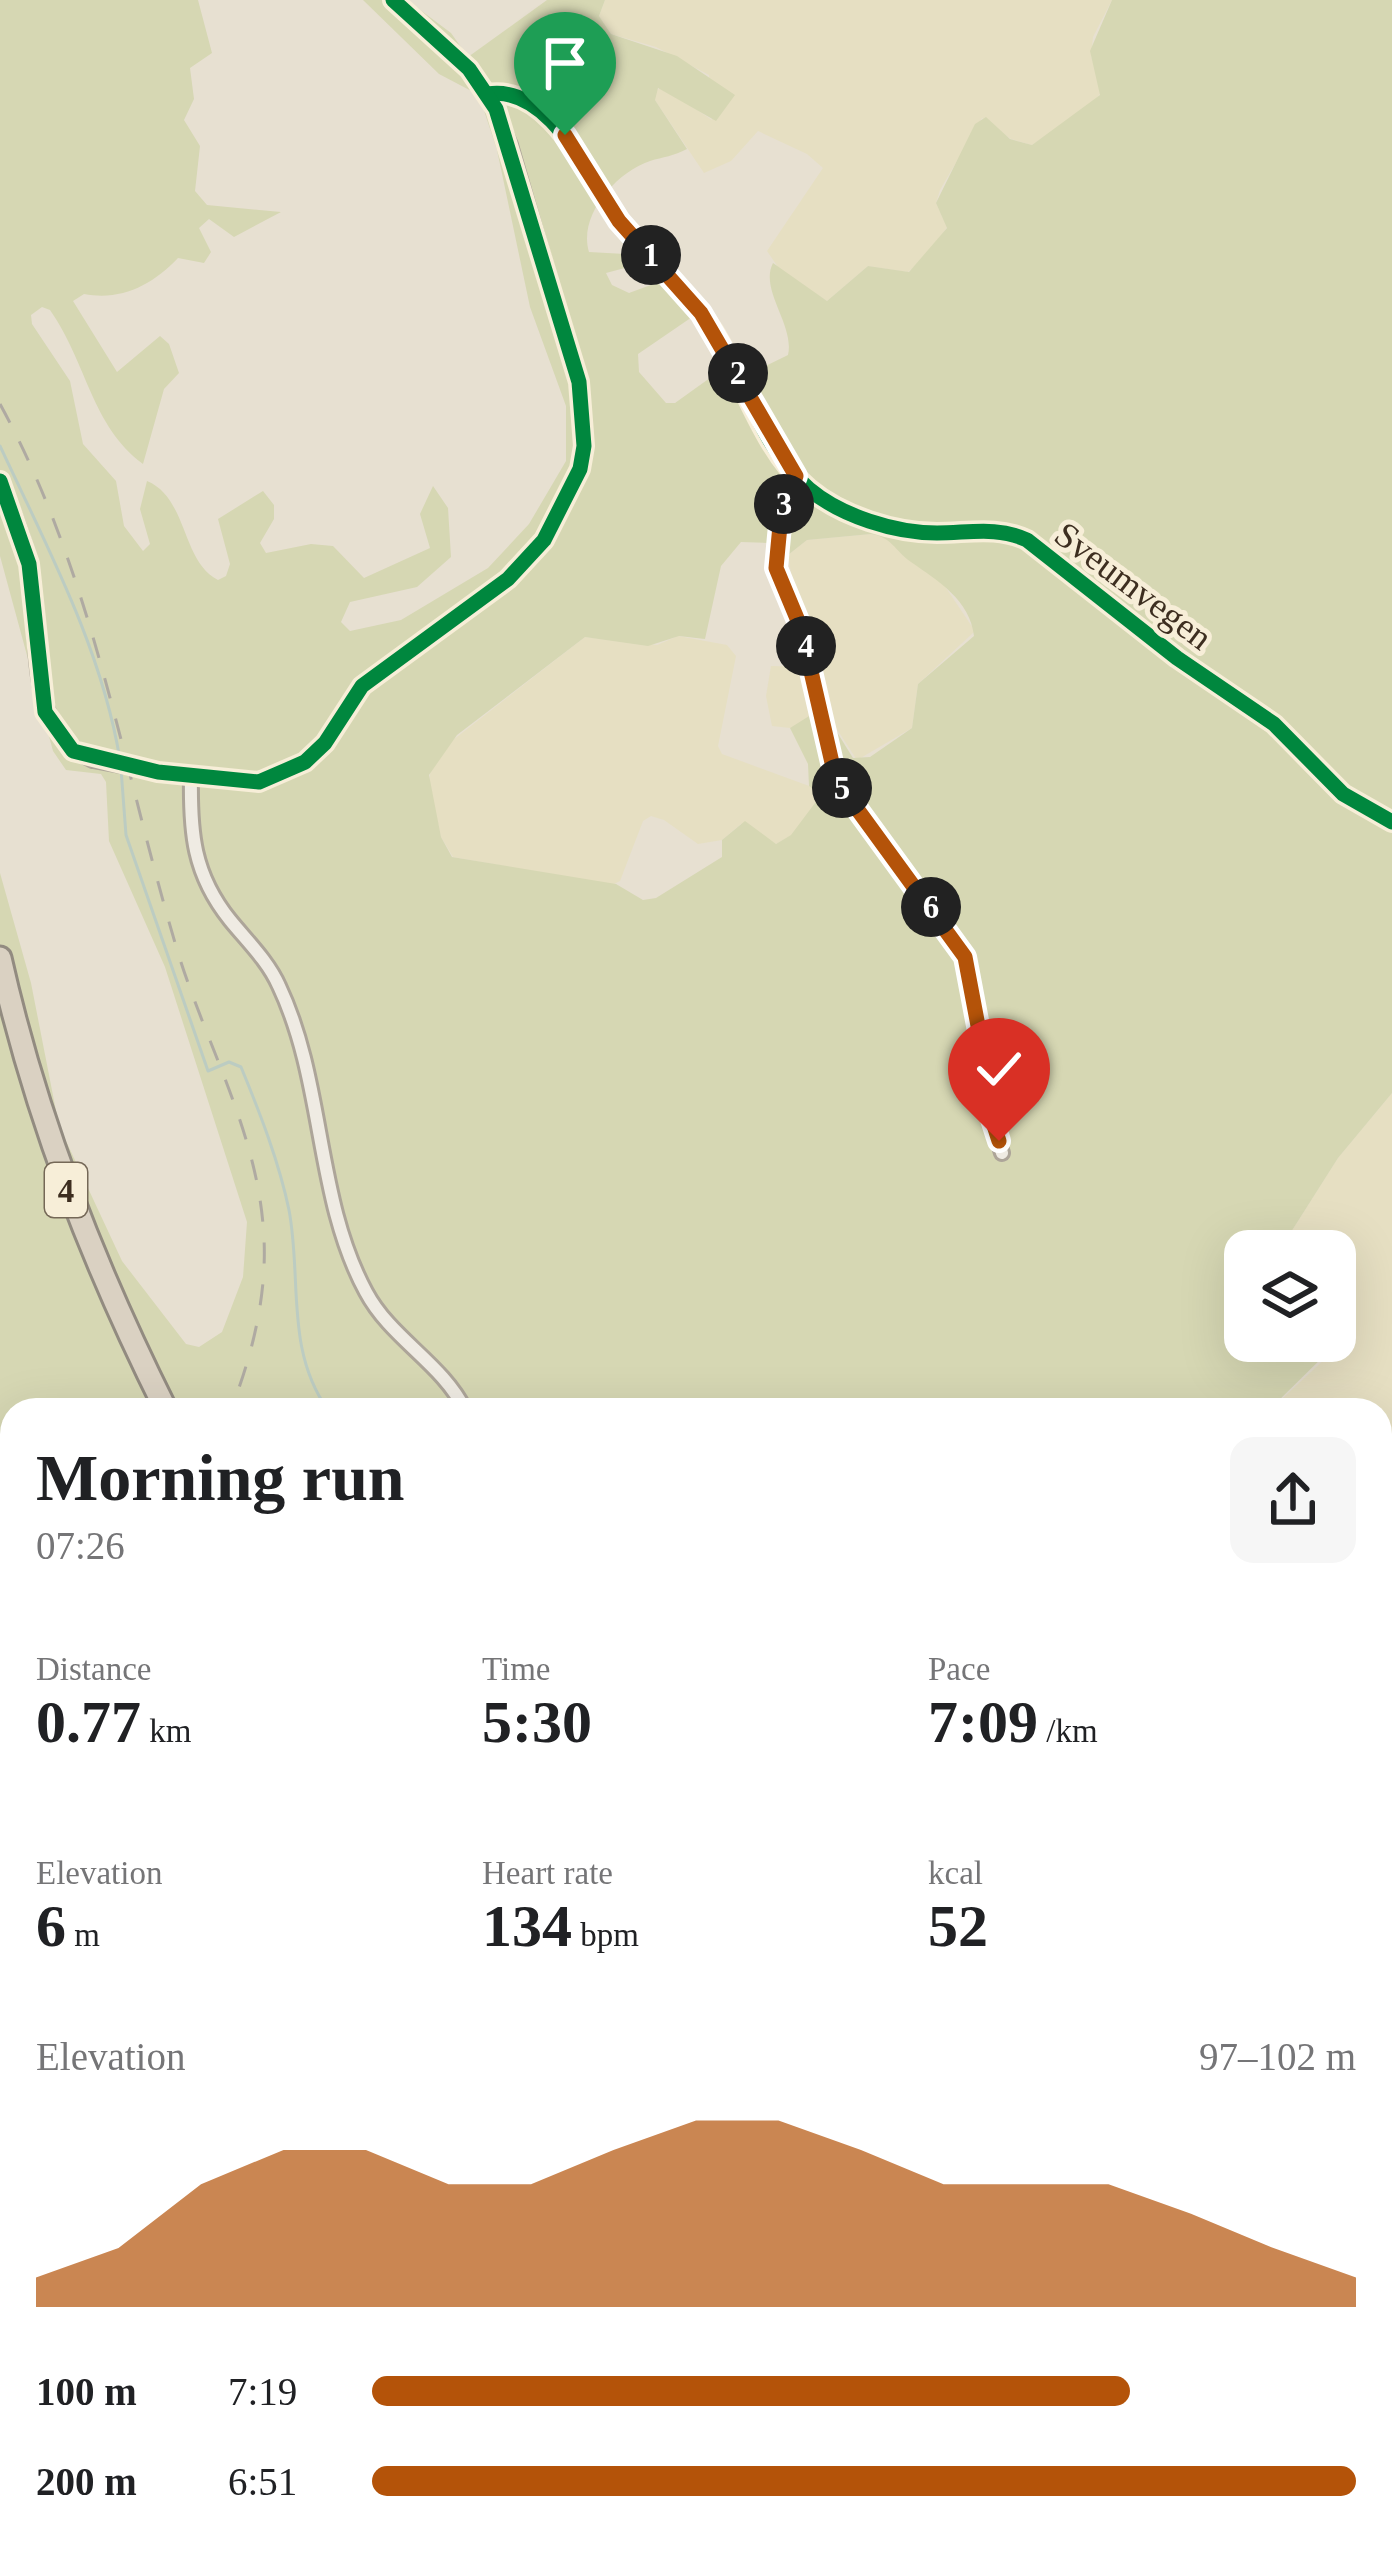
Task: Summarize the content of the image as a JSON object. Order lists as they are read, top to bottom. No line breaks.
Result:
{"streets":{"highway":["4"],"street":["Sveumvegen"]},"page":{"pins":["1","2","3","4","5","6"],"heading":["Morning run","07:26"],"stats":[["Distance","0.77 km"],["Time","5:30"],["Pace","7:09 /km"],["Elevation","6 m"],["Heart rate","134 bpm"],["kcal","52"]],"chart":["Elevation","97–102 m"],"list":[{"name":"100 m","note":"7:19"},{"name":"200 m","note":"6:51"}]}}
